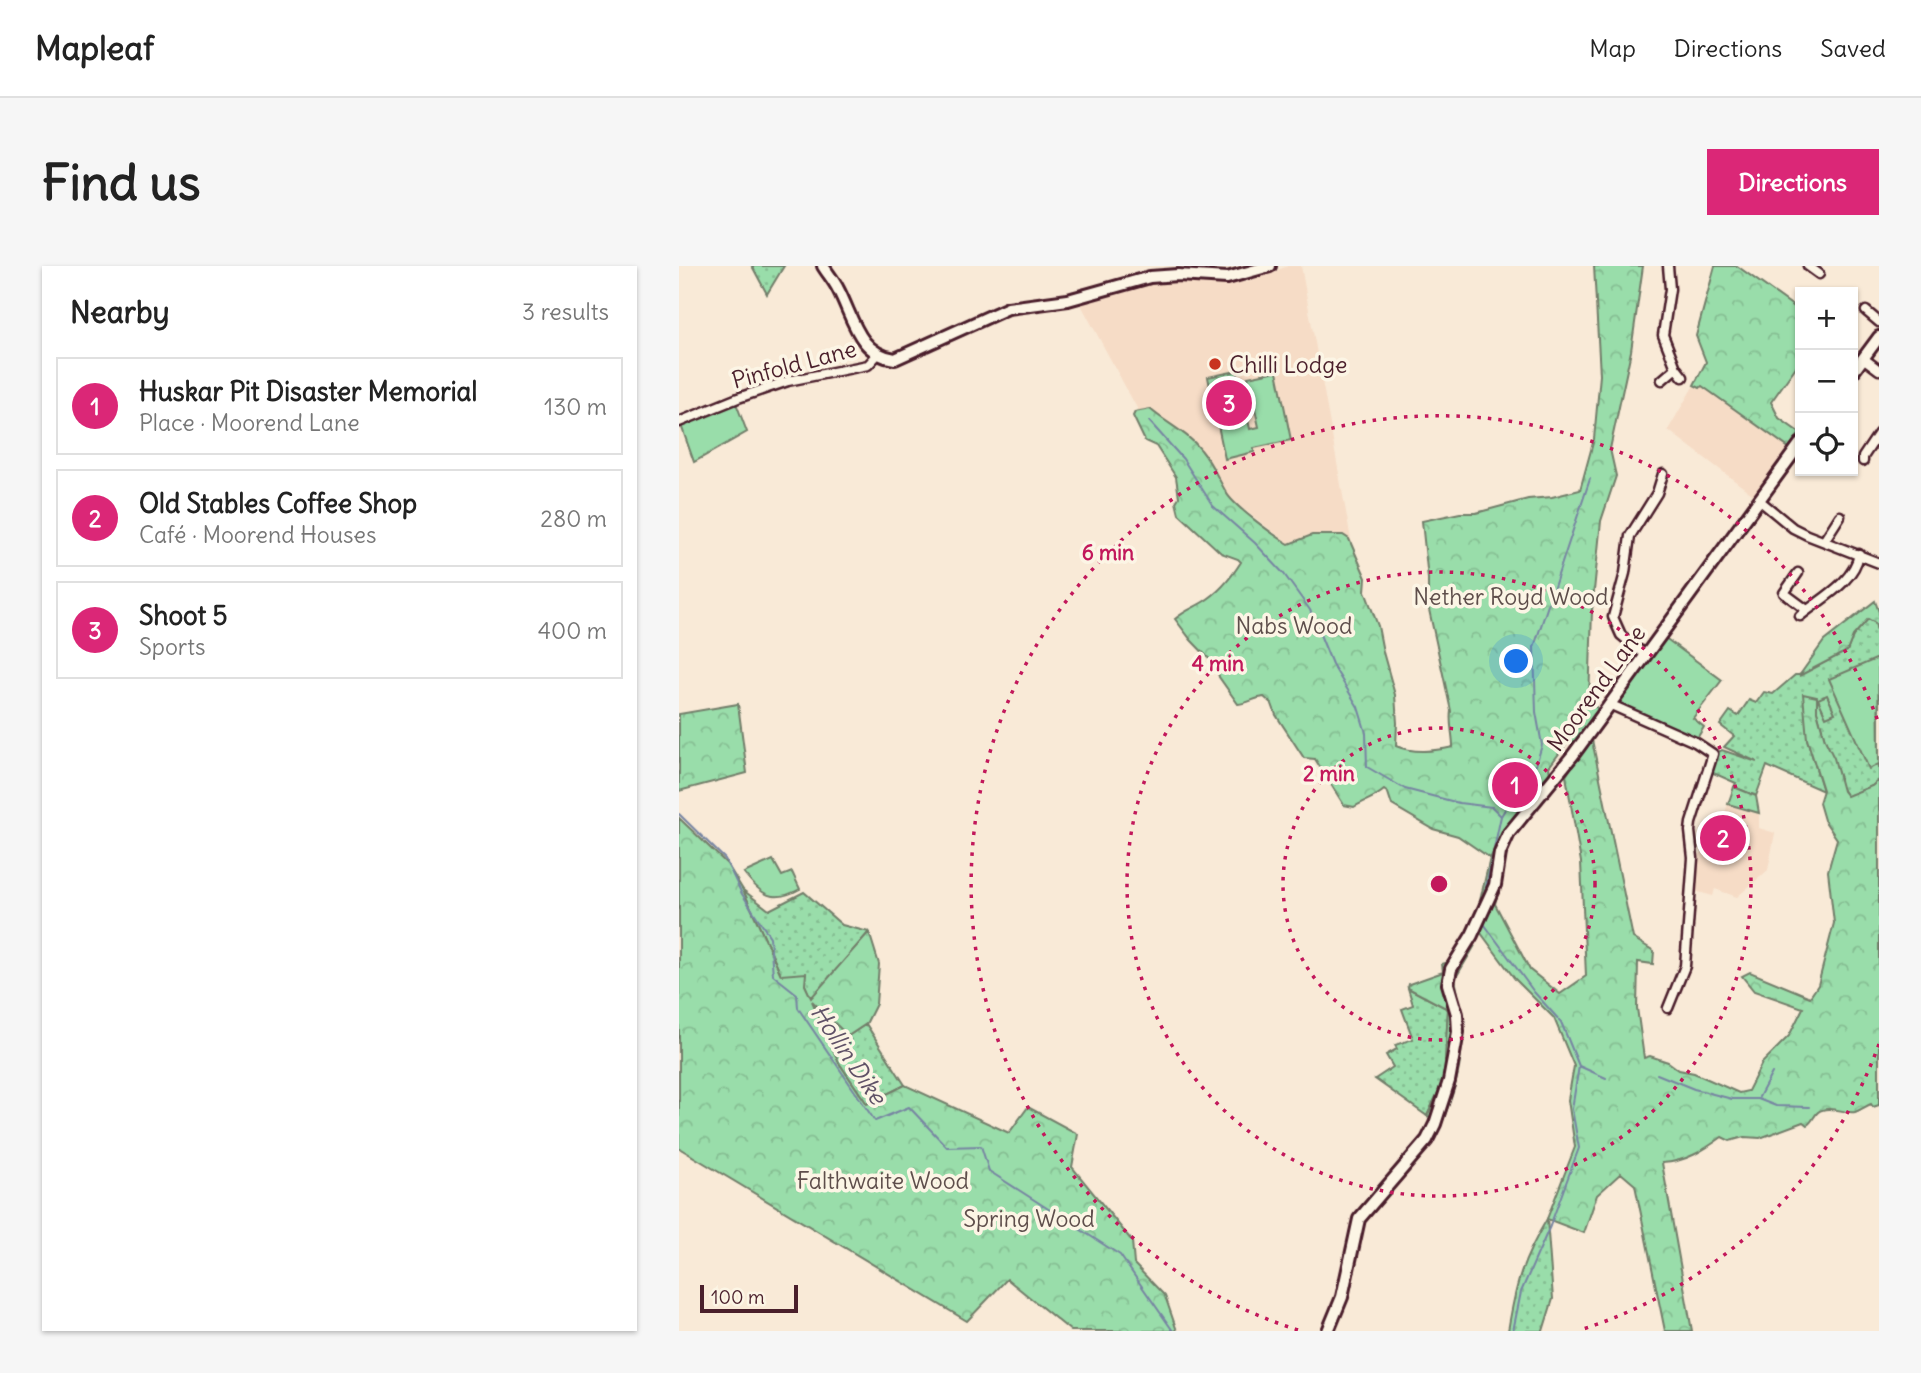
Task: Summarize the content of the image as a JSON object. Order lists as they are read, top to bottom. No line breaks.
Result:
{"streets":{"street":["Pinfold Lane","Moorend Lane"]},"water":["Hollin Dike"],"parks":["Nether Royd Wood","Nabs Wood","Falthwaite Wood","Spring Wood"],"places":["Chilli Lodge"],"scale_bar":"100 m","page":{"header":"Mapleaf","nav":["Map","Directions","Saved"],"buttons":"Directions","title":"Find us","heading":["Nearby","3 results"],"map_buttons":["+","−"],"list":[{"mark":"1","name":"Huskar Pit Disaster Memorial","note":"Place · Moorend Lane","value":"130 m"},{"mark":"2","name":"Old Stables Coffee Shop","note":"Café · Moorend Houses","value":"280 m"},{"mark":"3","name":"Shoot 5","note":"Sports","value":"400 m"}],"pins":["3","1","2"],"scale":"100 m"},"rings":["6 min","4 min","2 min"]}
